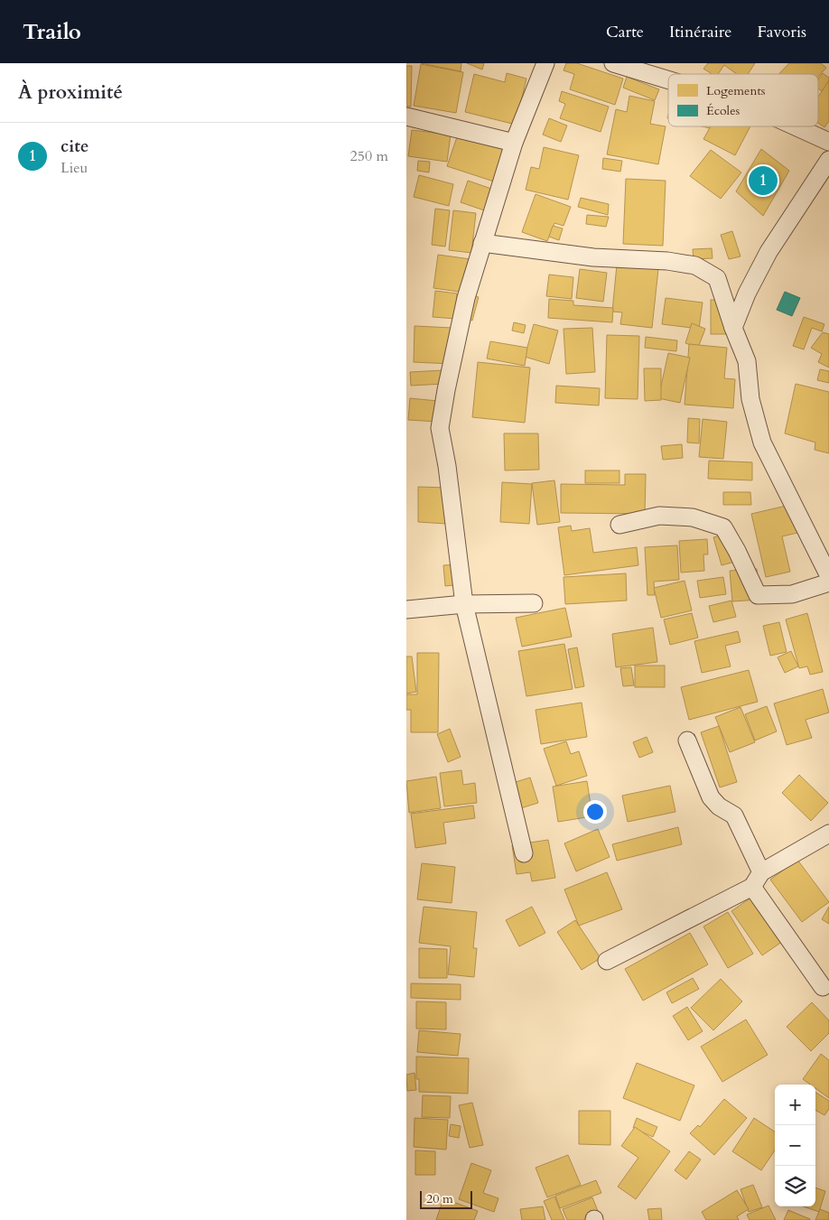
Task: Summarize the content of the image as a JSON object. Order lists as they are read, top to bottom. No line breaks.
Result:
{"legend":["Logements","Écoles"],"scale_bar":"20 m","page":{"header":"Trailo","nav":["Carte","Itinéraire","Favoris"],"heading":"À proximité","list":[{"mark":"1","name":"cite","note":"Lieu","value":"250 m"}],"pins":"1","map_buttons":["+","−"],"scale":"20 m"}}
